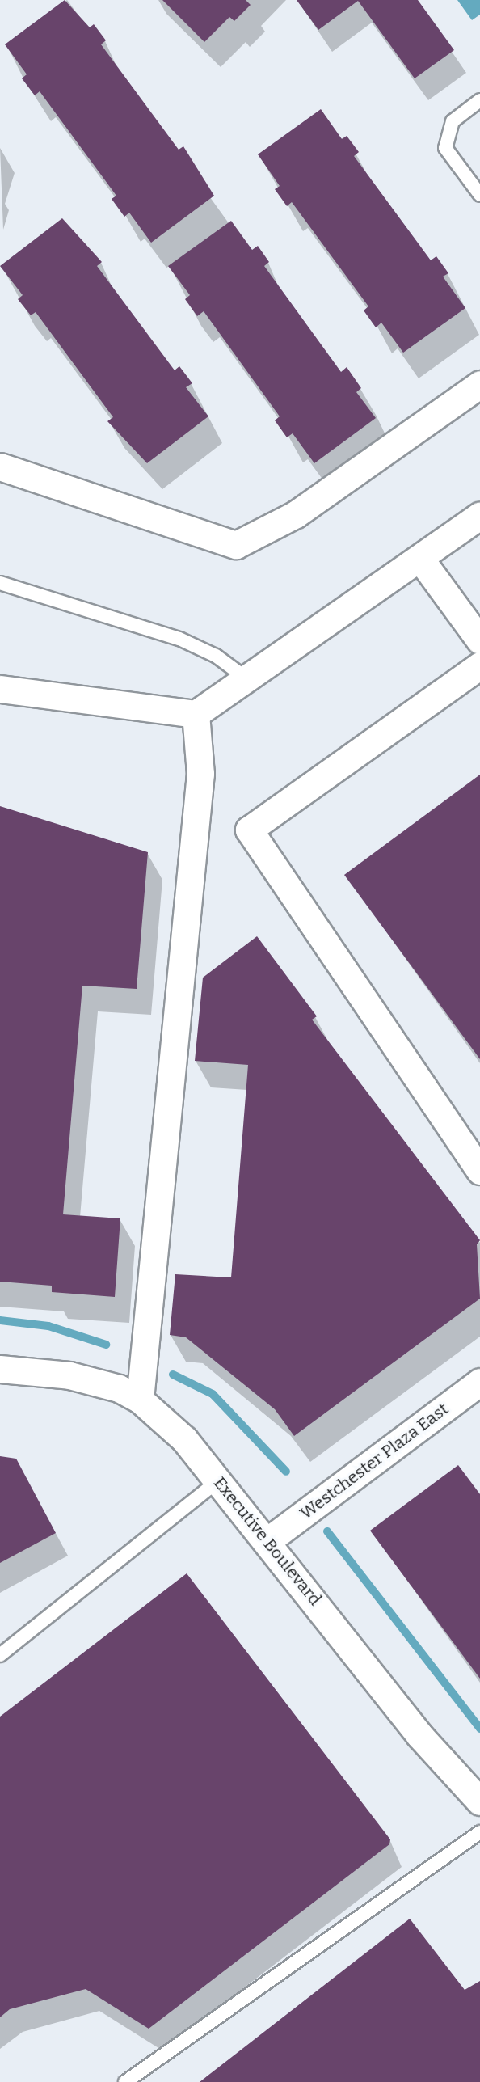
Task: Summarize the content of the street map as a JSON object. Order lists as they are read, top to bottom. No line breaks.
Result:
{"streets":{"street":["Westchester Plaza East","Executive Boulevard"]},"crossings":[["Westchester Plaza East","Executive Boulevard"]]}
